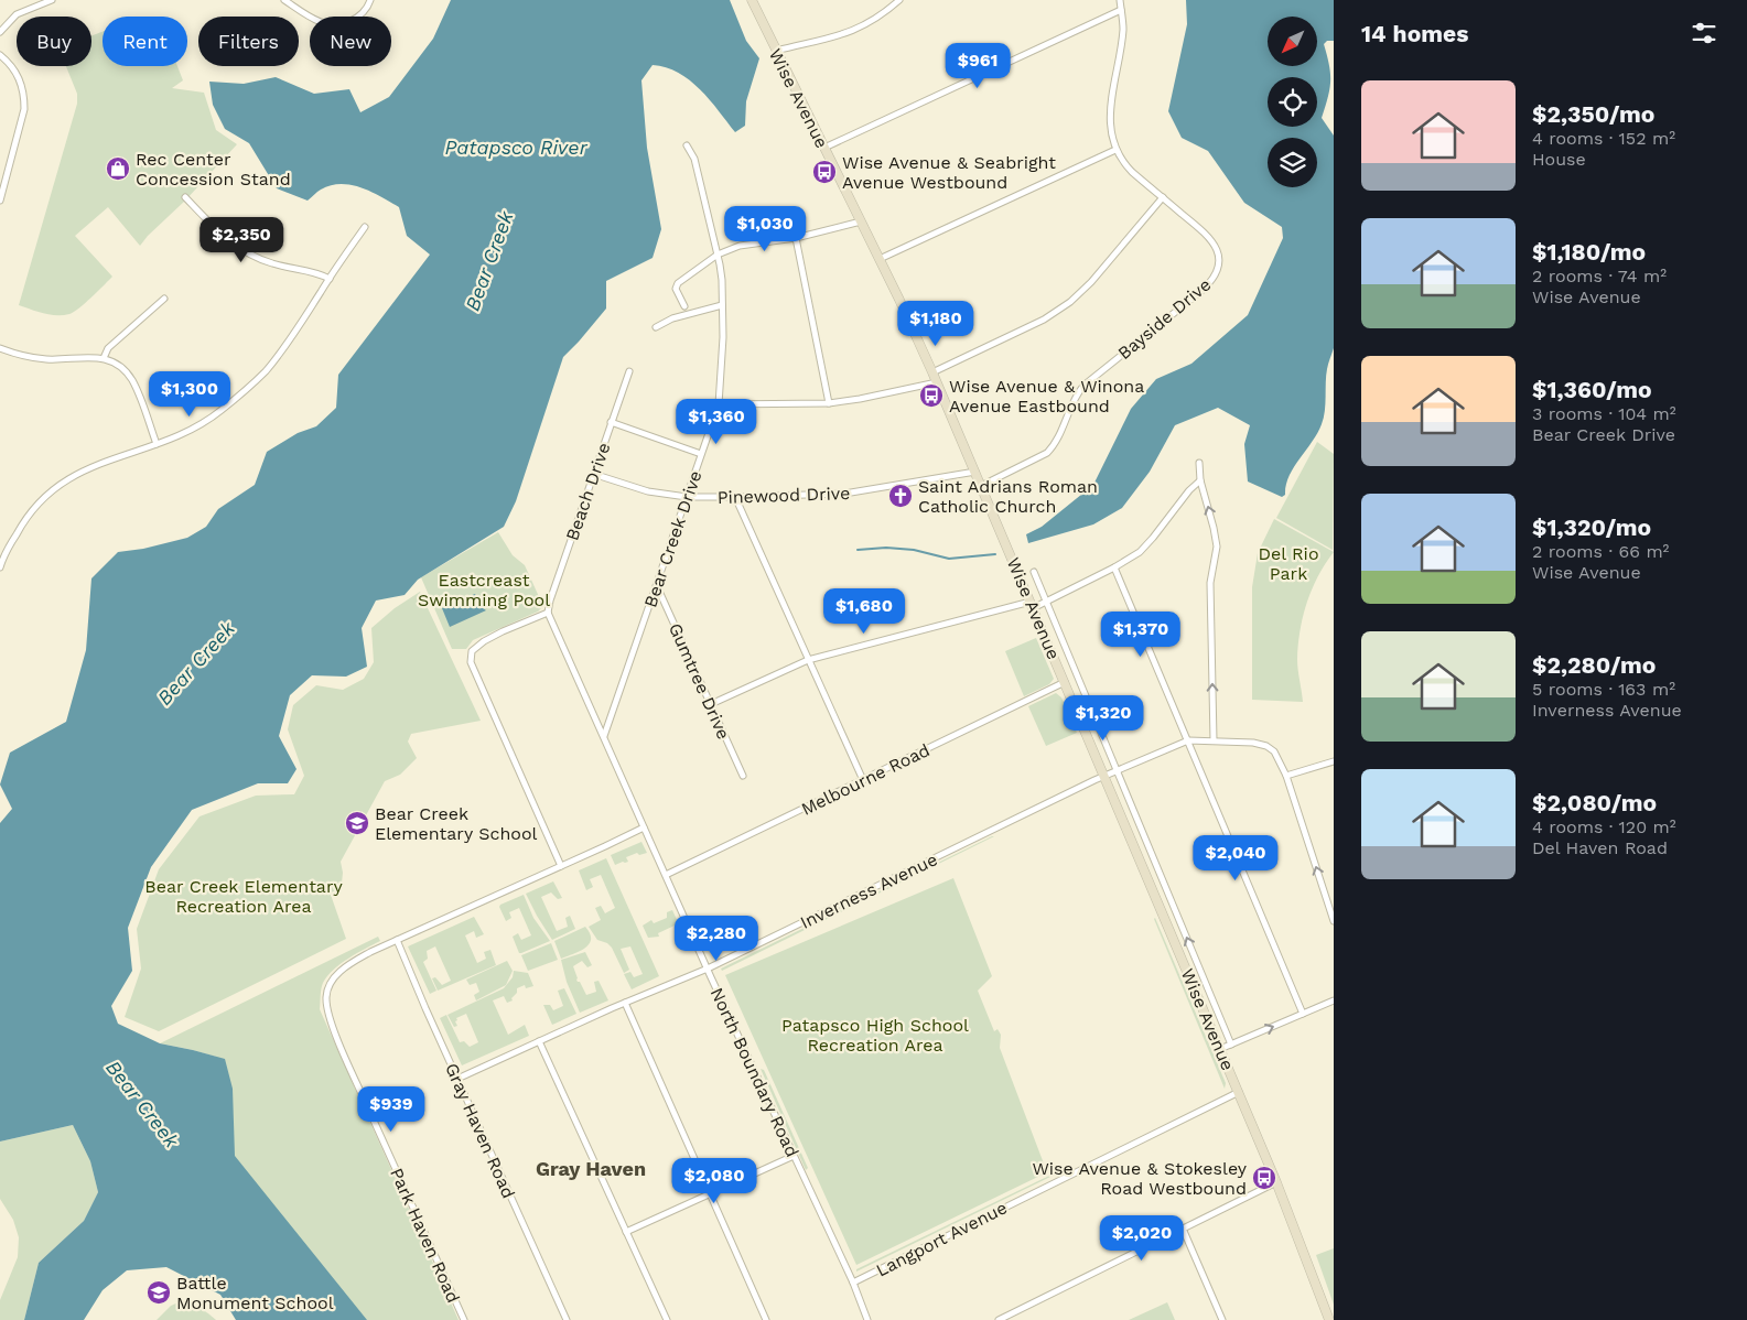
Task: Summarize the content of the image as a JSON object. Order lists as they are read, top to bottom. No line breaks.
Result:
{"streets":{"main road":["Wise Avenue"],"street":["Bayside Drive","Beach Drive","Pinewood Drive","Bear Creek Drive","Gumtree Drive","Melbourne Road","Inverness Avenue","North Boundary Road","Gray Haven Road","Park Haven Road","Langport Avenue"]},"crossings":[["Wise Avenue","Bayside Drive"],["Wise Avenue","Pinewood Drive"],["Wise Avenue","Melbourne Road"],["Wise Avenue","Inverness Avenue"],["Wise Avenue","Langport Avenue"],["Beach Drive","Pinewood Drive"],["Beach Drive","North Boundary Road"],["Pinewood Drive","Bear Creek Drive"],["Bear Creek Drive","Gumtree Drive"],["Bear Creek Drive","North Boundary Road"],["Melbourne Road","North Boundary Road"],["Inverness Avenue","North Boundary Road"],["Inverness Avenue","Gray Haven Road"],["North Boundary Road","Langport Avenue"],["Gray Haven Road","Park Haven Road"]],"districts":["Gray Haven"],"water":["Patapsco River","Bear Creek"],"parks":["Del Rio Park","Eastcreast Swimming Pool","Bear Creek Elementary Recreation Area","Patapsco High School Recreation Area"],"places":{"shop":["Rec Center Concession Stand"],"bus stop":["Wise Avenue & Seabright Avenue Westbound","Wise Avenue & Winona Avenue Eastbound","Wise Avenue & Stokesley Road Westbound"],"church":["Saint Adrians Roman Catholic Church"],"school or university":["Bear Creek Elementary School","Battle Monument School"]},"north":"bottom left","page":{"heading":"14 homes","chip":["Buy","Rent","Filters","New"],"price":["$961","$1,030","$2,350","$1,180","$1,300","$1,360","$1,680","$1,370","$1,320","$2,040","$2,280","$939","$2,080","$2,020"],"list":[{"name":"$2,350/mo","note":"4 rooms · 152 m² · House"},{"name":"$1,180/mo","note":"2 rooms · 74 m² · Wise Avenue"},{"name":"$1,360/mo","note":"3 rooms · 104 m² · Bear Creek Drive"},{"name":"$1,320/mo","note":"2 rooms · 66 m² · Wise Avenue"},{"name":"$2,280/mo","note":"5 rooms · 163 m² · Inverness Avenue"},{"name":"$2,080/mo","note":"4 rooms · 120 m² · Del Haven Road"}]}}
